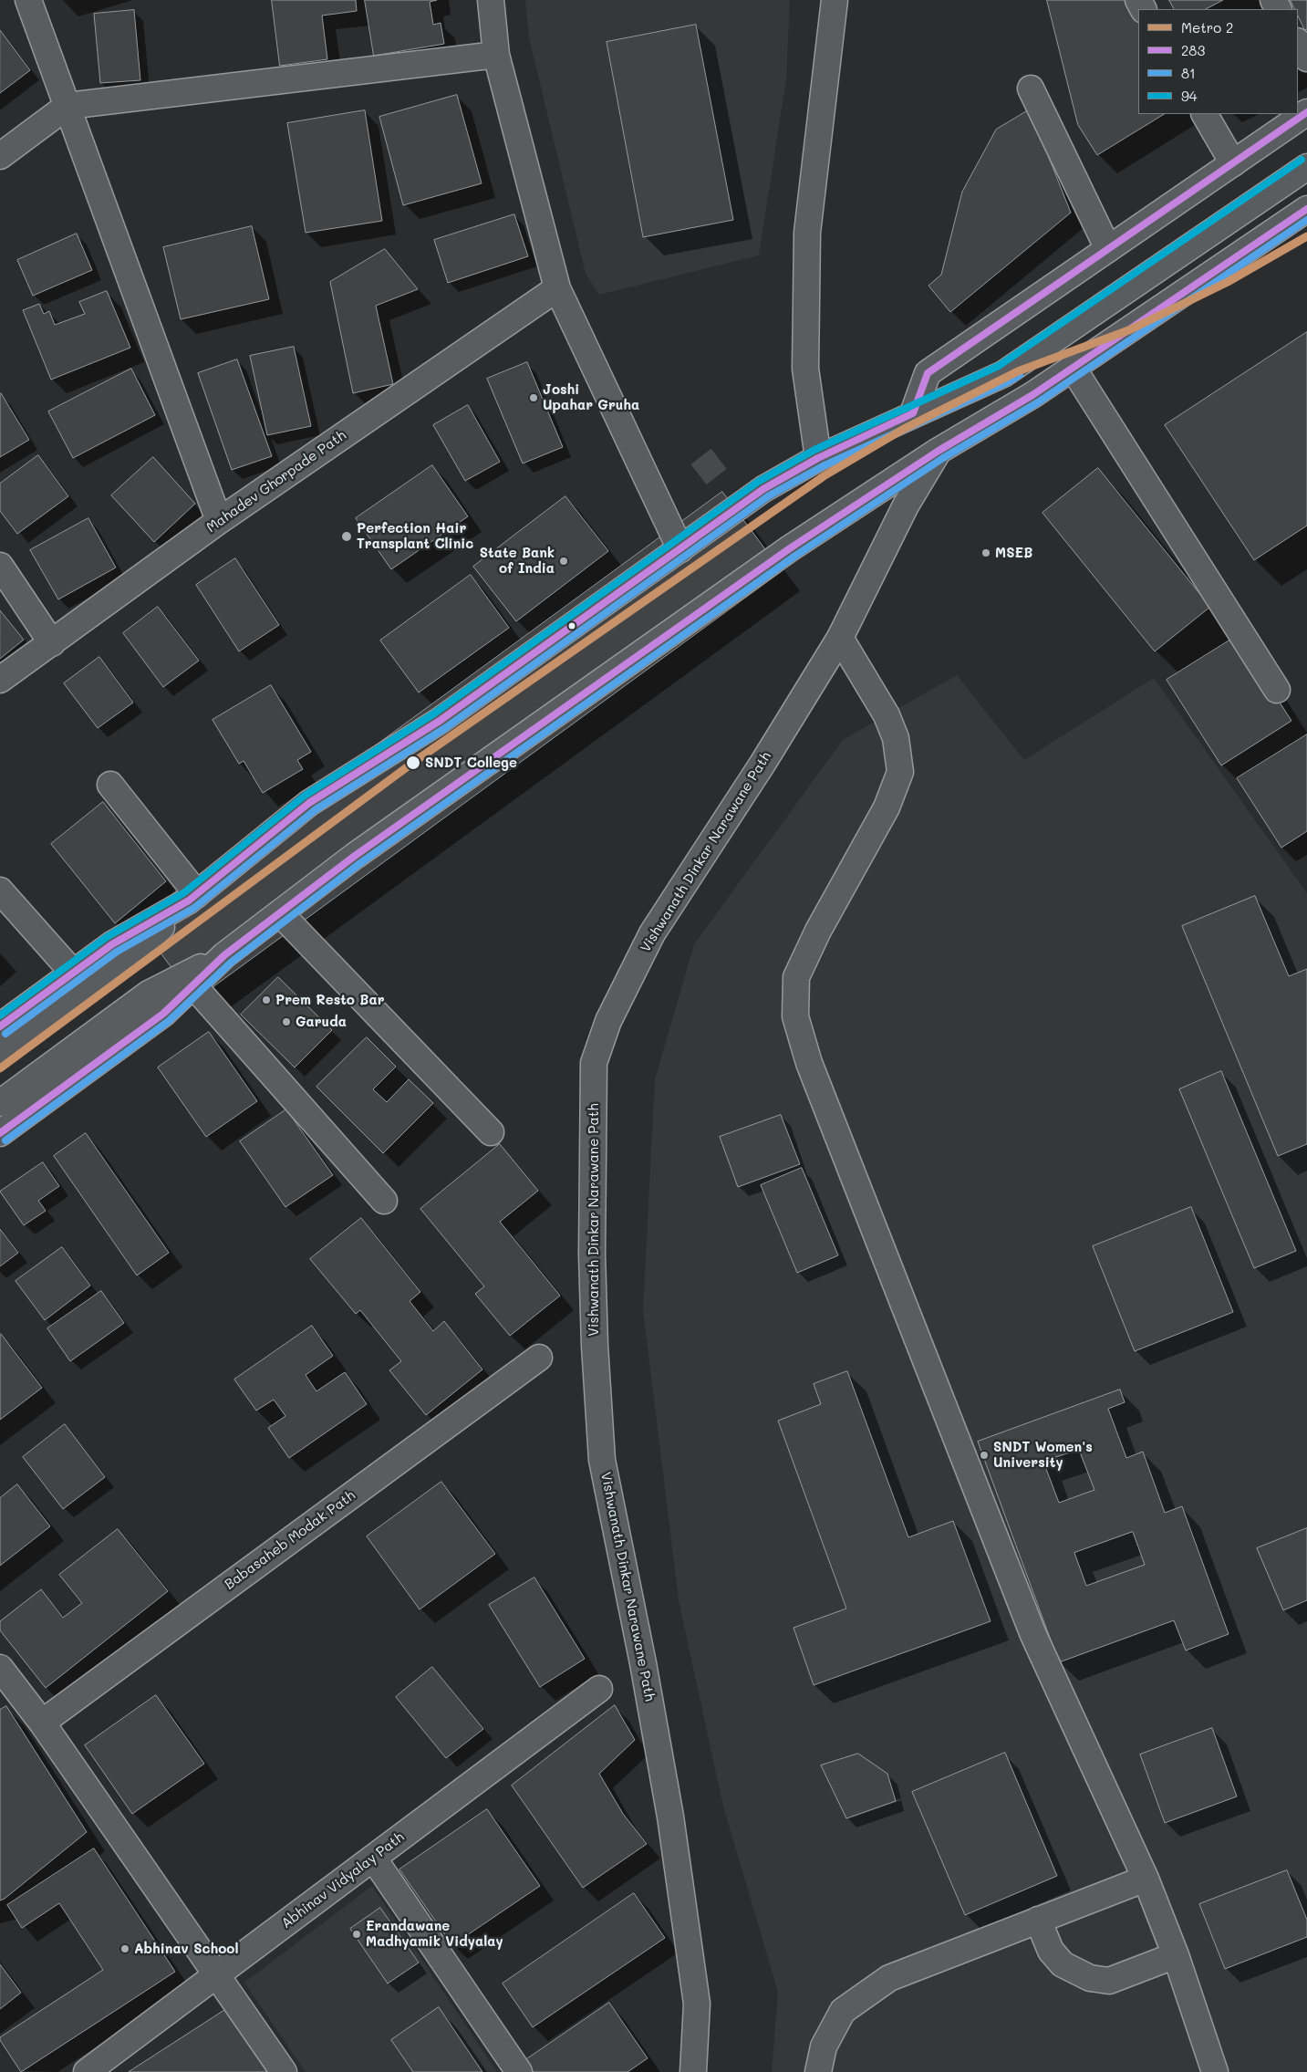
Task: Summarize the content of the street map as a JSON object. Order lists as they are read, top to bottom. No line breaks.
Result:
{"streets":{"main road":["Mahadev Ghorpade Path","Vishwanath Dinkar Narawane Path","Babasaheb Modak Path","Abhinav Vidyalay Path"]},"places":["Joshi Upahar Gruha","Perfection Hair Transplant Clinic","MSEB","State Bank of India","SNDT College","Prem Resto Bar","Garuda","SNDT Women's University","Erandawane Madhyamik Vidyalay","Abhinav School"],"lines":["transit line 283","transit line 94","transit line 81","metro line 2"],"legend":["Metro 2","283","81","94"]}
